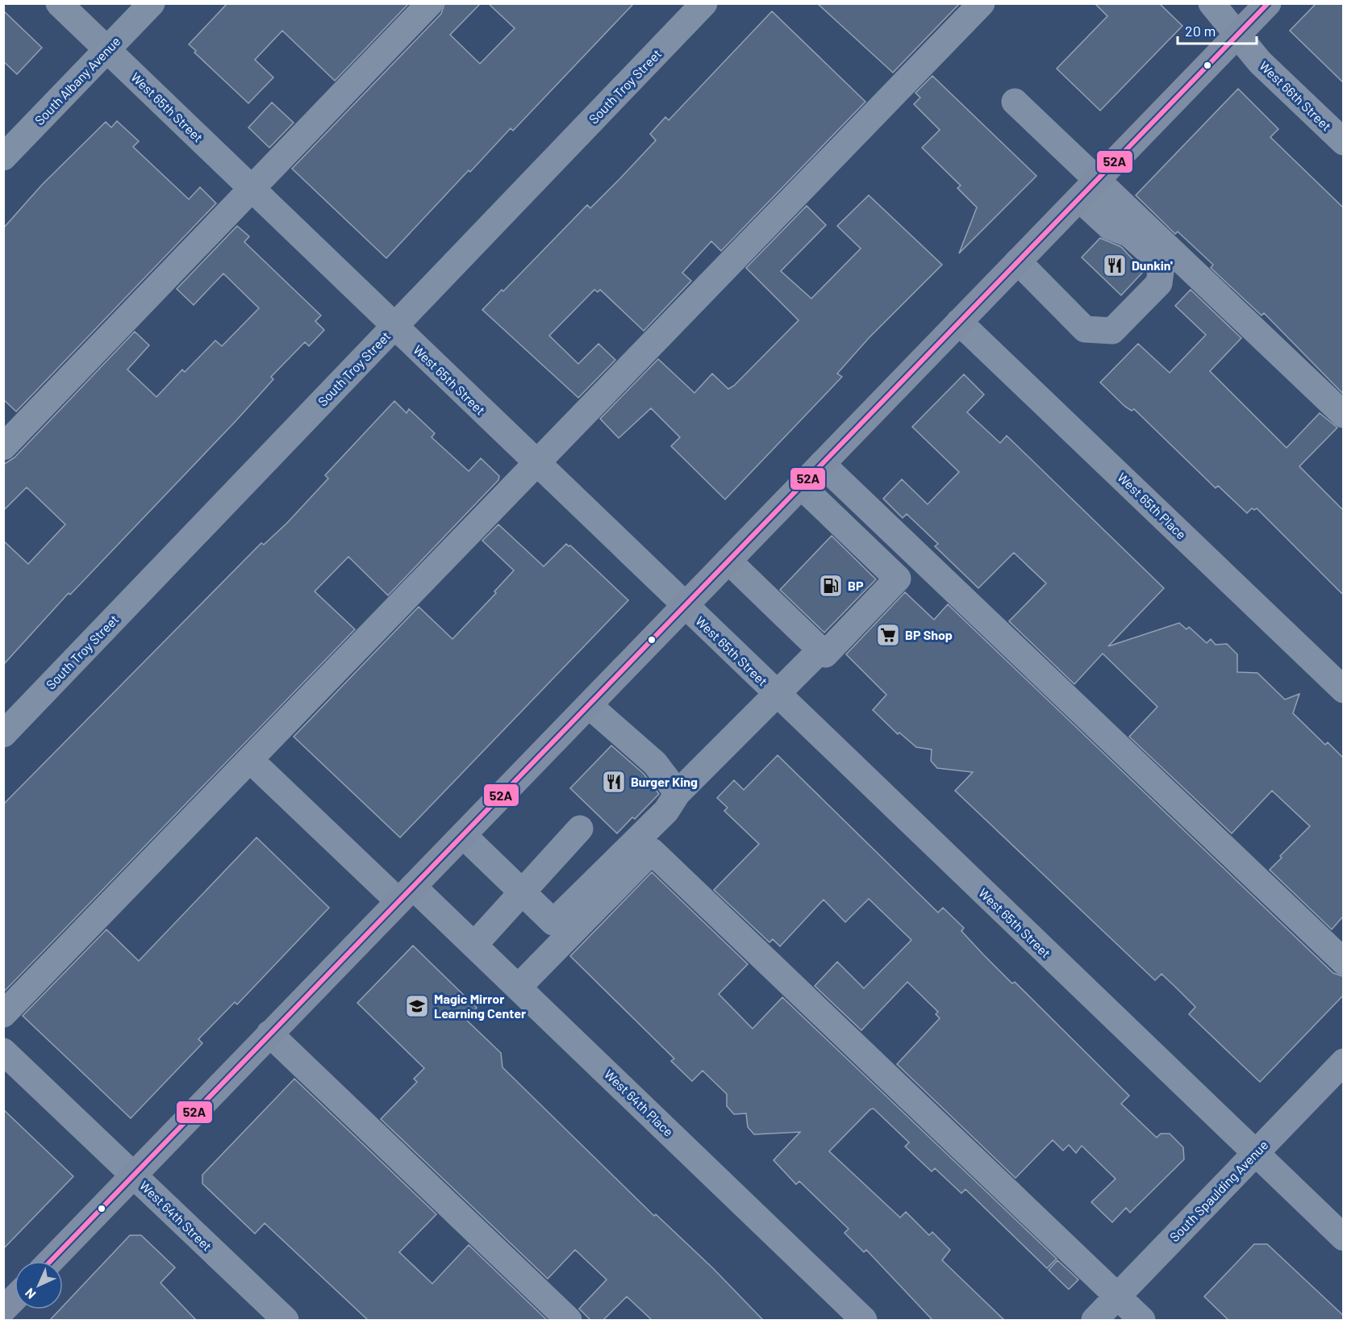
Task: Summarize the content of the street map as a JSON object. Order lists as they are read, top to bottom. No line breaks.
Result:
{"streets":{"street":["South Albany Avenue","South Troy Street","West 66th Street","West 65th Street","West 65th Place","West 64th Place","South Spaulding Avenue","West 64th Street"]},"crossings":[["South Albany Avenue","West 65th Street"],["South Troy Street","West 65th Street"],["West 65th Street","South Spaulding Avenue"]],"places":{"restaurant":["Dunkin'","Burger King"],"fuel station":["BP"],"supermarket":["BP Shop"],"school or university":["Magic Mirror Learning Center"]},"lines":["transit line 52A"],"scale_bar":"20 m","north":"bottom left"}
